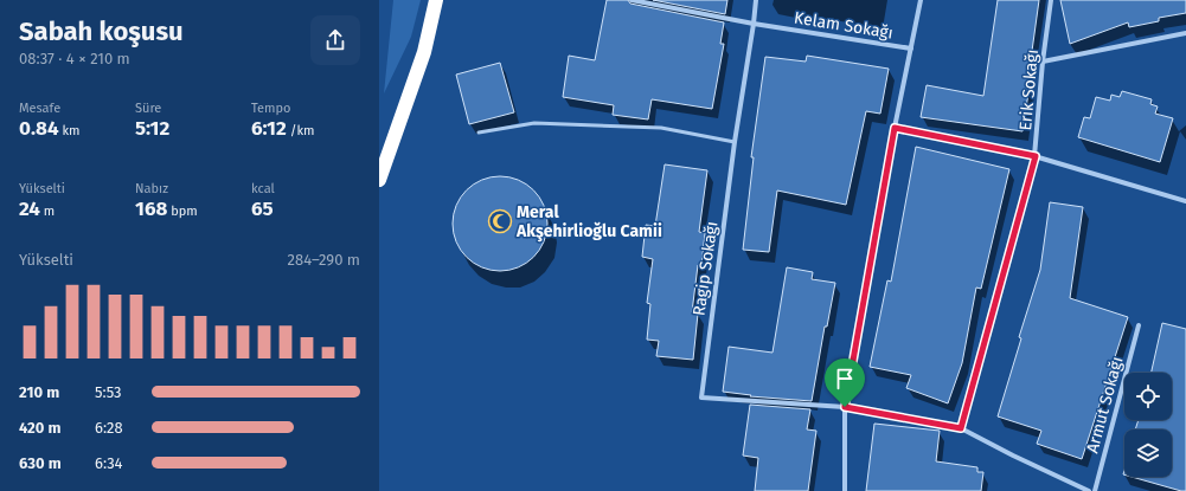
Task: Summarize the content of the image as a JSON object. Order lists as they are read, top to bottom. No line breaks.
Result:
{"streets":{"street":["Kelam Sokağı","Erik Sokağı","Ragip Sokağı","Armut Sokağı"]},"crossings":[["Kelam Sokağı","Ragip Sokağı"]],"places":{"mosque":["Meral Akşehirlioğlu Camii"]},"page":{"heading":["Sabah koşusu","08:37 · 4 × 210 m"],"stats":[["Mesafe","0.84 km"],["Süre","5:12"],["Tempo","6:12 /km"],["Yükselti","24 m"],["Nabız","168 bpm"],["kcal","65"]],"chart":["Yükselti","284–290 m"],"list":[{"name":"210 m","note":"5:53"},{"name":"420 m","note":"6:28"},{"name":"630 m","note":"6:34"}]}}
